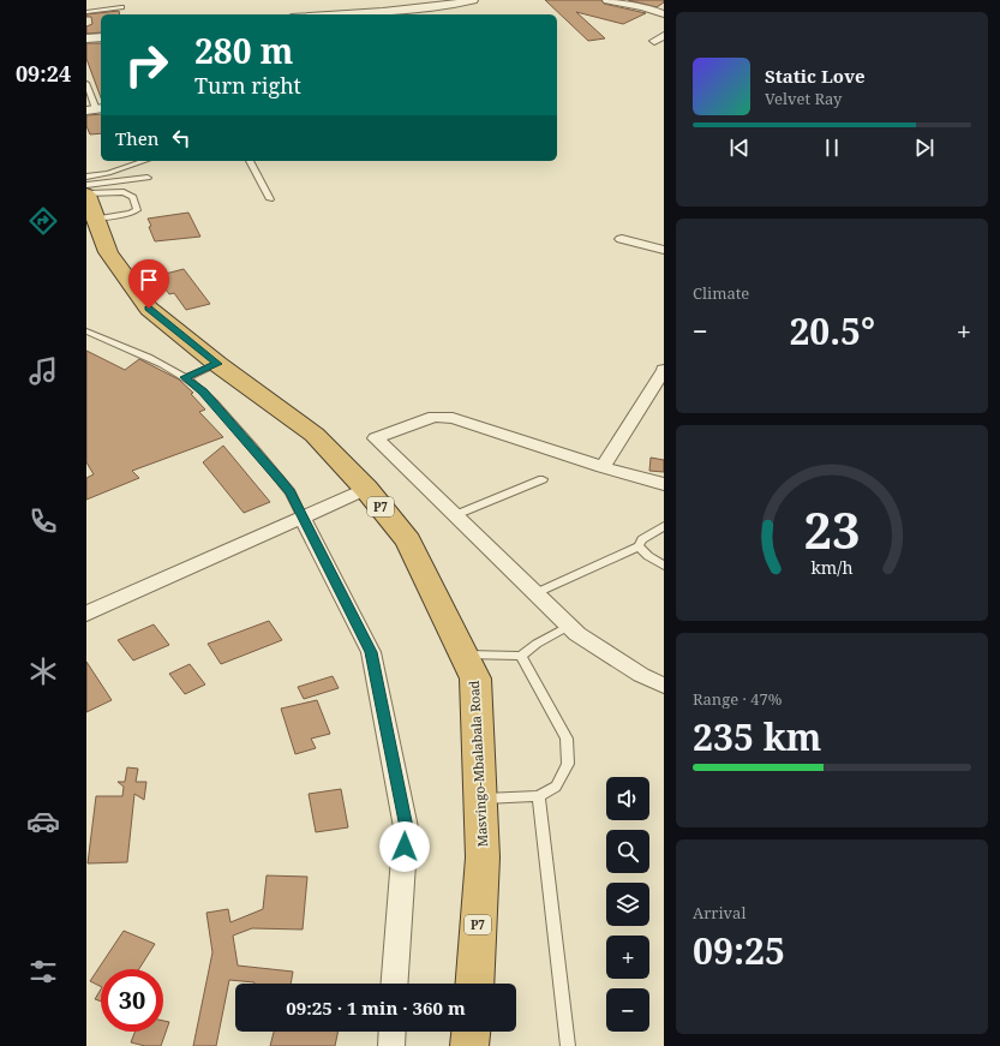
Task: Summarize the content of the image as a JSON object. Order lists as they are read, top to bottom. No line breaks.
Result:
{"streets":{"highway":["P7","Masvingo-Mbalabala Road"]},"page":{"tabs":"09:24","turn":["280 m","Turn right"],"song":["Static Love","Velvet Ray"],"then":"Then","tile":["Climate",["Range · 47%","235 km"],["Arrival","09:25"]],"heat":["−","20.5°","+"],"map_buttons":["+","−"],"limit":"30","trip":"09:25 · 1 min · 360 m","gauge":["23","km/h"]}}
